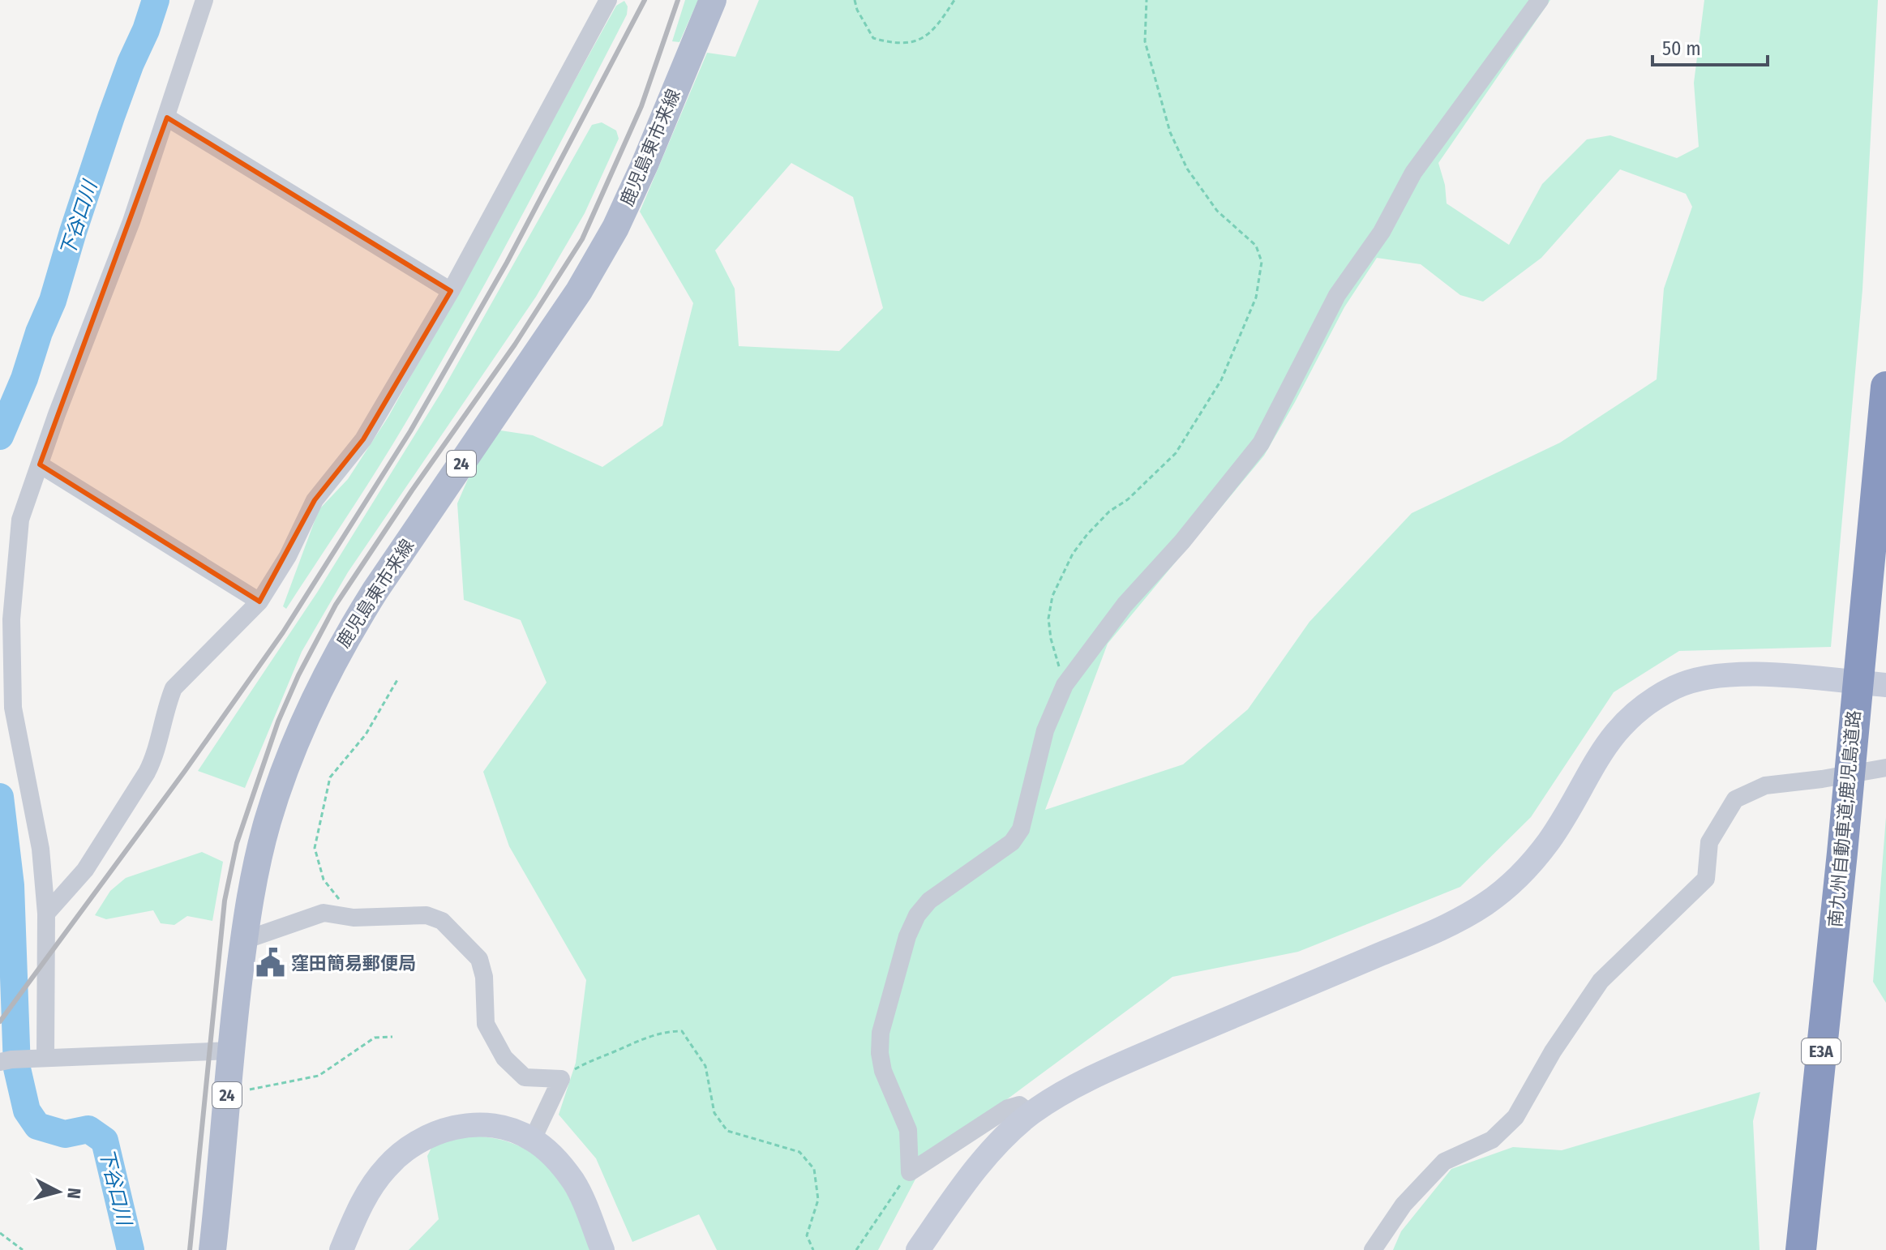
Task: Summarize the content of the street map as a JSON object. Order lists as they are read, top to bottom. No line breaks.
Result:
{"streets":{"highway":["南九州自動車道;鹿児島道路","E3A"],"main road":["鹿児島東市来線","24"]},"water":["下谷口川"],"places":{"public building":["窪田簡易郵便局"]},"scale_bar":"50 m","north":"right"}
